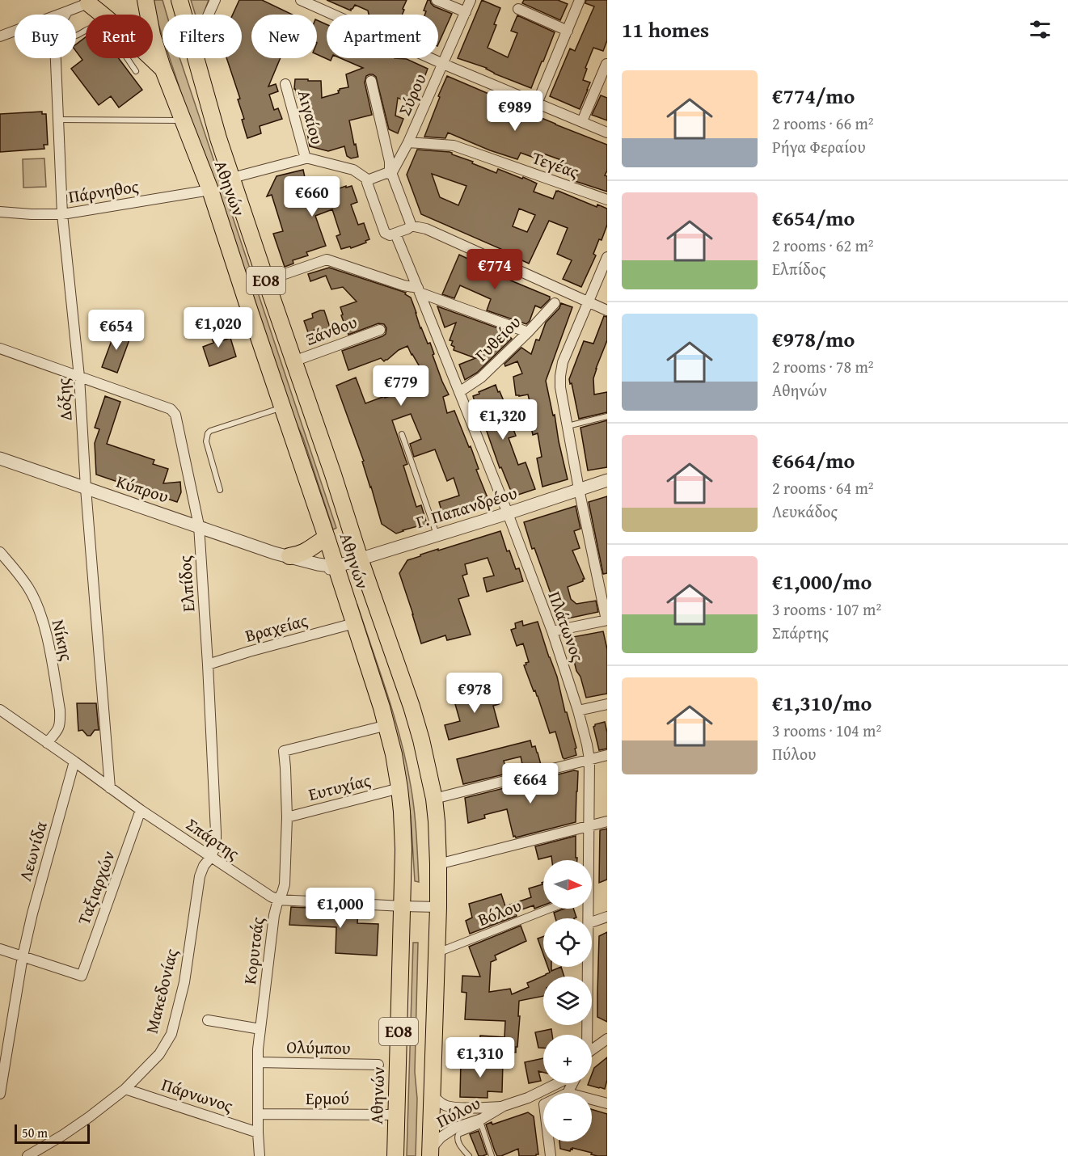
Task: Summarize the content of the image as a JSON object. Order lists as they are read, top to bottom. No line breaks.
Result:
{"streets":{"highway":["Αθηνών","ΕΟ8"],"street":["Σύρου","Αιγαίου","Τεγέας","Πάρνηθος","Ξάνθου","Γυθείου","Δόξης","Κύπρου","Γ. Παπανδρέου","Ελπίδος","Πλάτωνος","Βραχείας","Νίκης","Ευτυχίας","Σπάρτης","Λεωνίδα","Ταξιαρχών","Βόλου","Κορυτσάς","Μακεδονίας","Ολύμπου","Πάρνωνος","Ερμού","Πύλου"]},"crossings":[["Σύρου","Τεγέας"],["Αθηνών","Πάρνηθος"],["Αθηνών","Ξάνθου"],["Αθηνών","Κύπρου"],["Αθηνών","Γ. Παπανδρέου"],["Αθηνών","Βραχείας"],["Αθηνών","Ευτυχίας"],["Αθηνών","Σπάρτης"],["Αθηνών","Βόλου"],["Αθηνών","Κορυτσάς"],["Αθηνών","Ερμού"],["Αθηνών","Πύλου"],["Πάρνηθος","Δόξης"],["Γυθείου","Πλάτωνος"],["Δόξης","Κύπρου"],["Δόξης","Ελπίδος"],["Δόξης","Σπάρτης"],["Κύπρου","Γ. Παπανδρέου"],["Κύπρου","Ελπίδος"],["Γ. Παπανδρέου","Πλάτωνος"],["Ελπίδος","Βραχείας"],["Ελπίδος","Σπάρτης"],["Ελπίδος","Μακεδονίας"],["Νίκης","Σπάρτης"],["Ευτυχίας","Κορυτσάς"],["Σπάρτης","Λεωνίδα"],["Σπάρτης","Ταξιαρχών"],["Σπάρτης","Κορυτσάς"],["Σπάρτης","Μακεδονίας"],["Λεωνίδα","Ταξιαρχών"],["Κορυτσάς","Ολύμπου"],["Κορυτσάς","Πάρνωνος"],["Κορυτσάς","Ερμού"],["Μακεδονίας","Πάρνωνος"]],"scale_bar":"50 m","north":"right","page":{"heading":"11 homes","chip":["Buy","Rent","Filters","New","Apartment"],"list":[{"name":"€774/mo","note":"2 rooms · 66 m² · Ρήγα Φεραίου"},{"name":"€654/mo","note":"2 rooms · 62 m² · Ελπίδος"},{"name":"€978/mo","note":"2 rooms · 78 m² · Αθηνών"},{"name":"€664/mo","note":"2 rooms · 64 m² · Λευκάδος"},{"name":"€1,000/mo","note":"3 rooms · 107 m² · Σπάρτης"},{"name":"€1,310/mo","note":"3 rooms · 104 m² · Πύλου"}],"price":["€989","€660","€774","€1,020","€654","€779","€1,320","€978","€664","€1,000","€1,310"],"map_buttons":["+","−"],"scale":"50 m"}}
